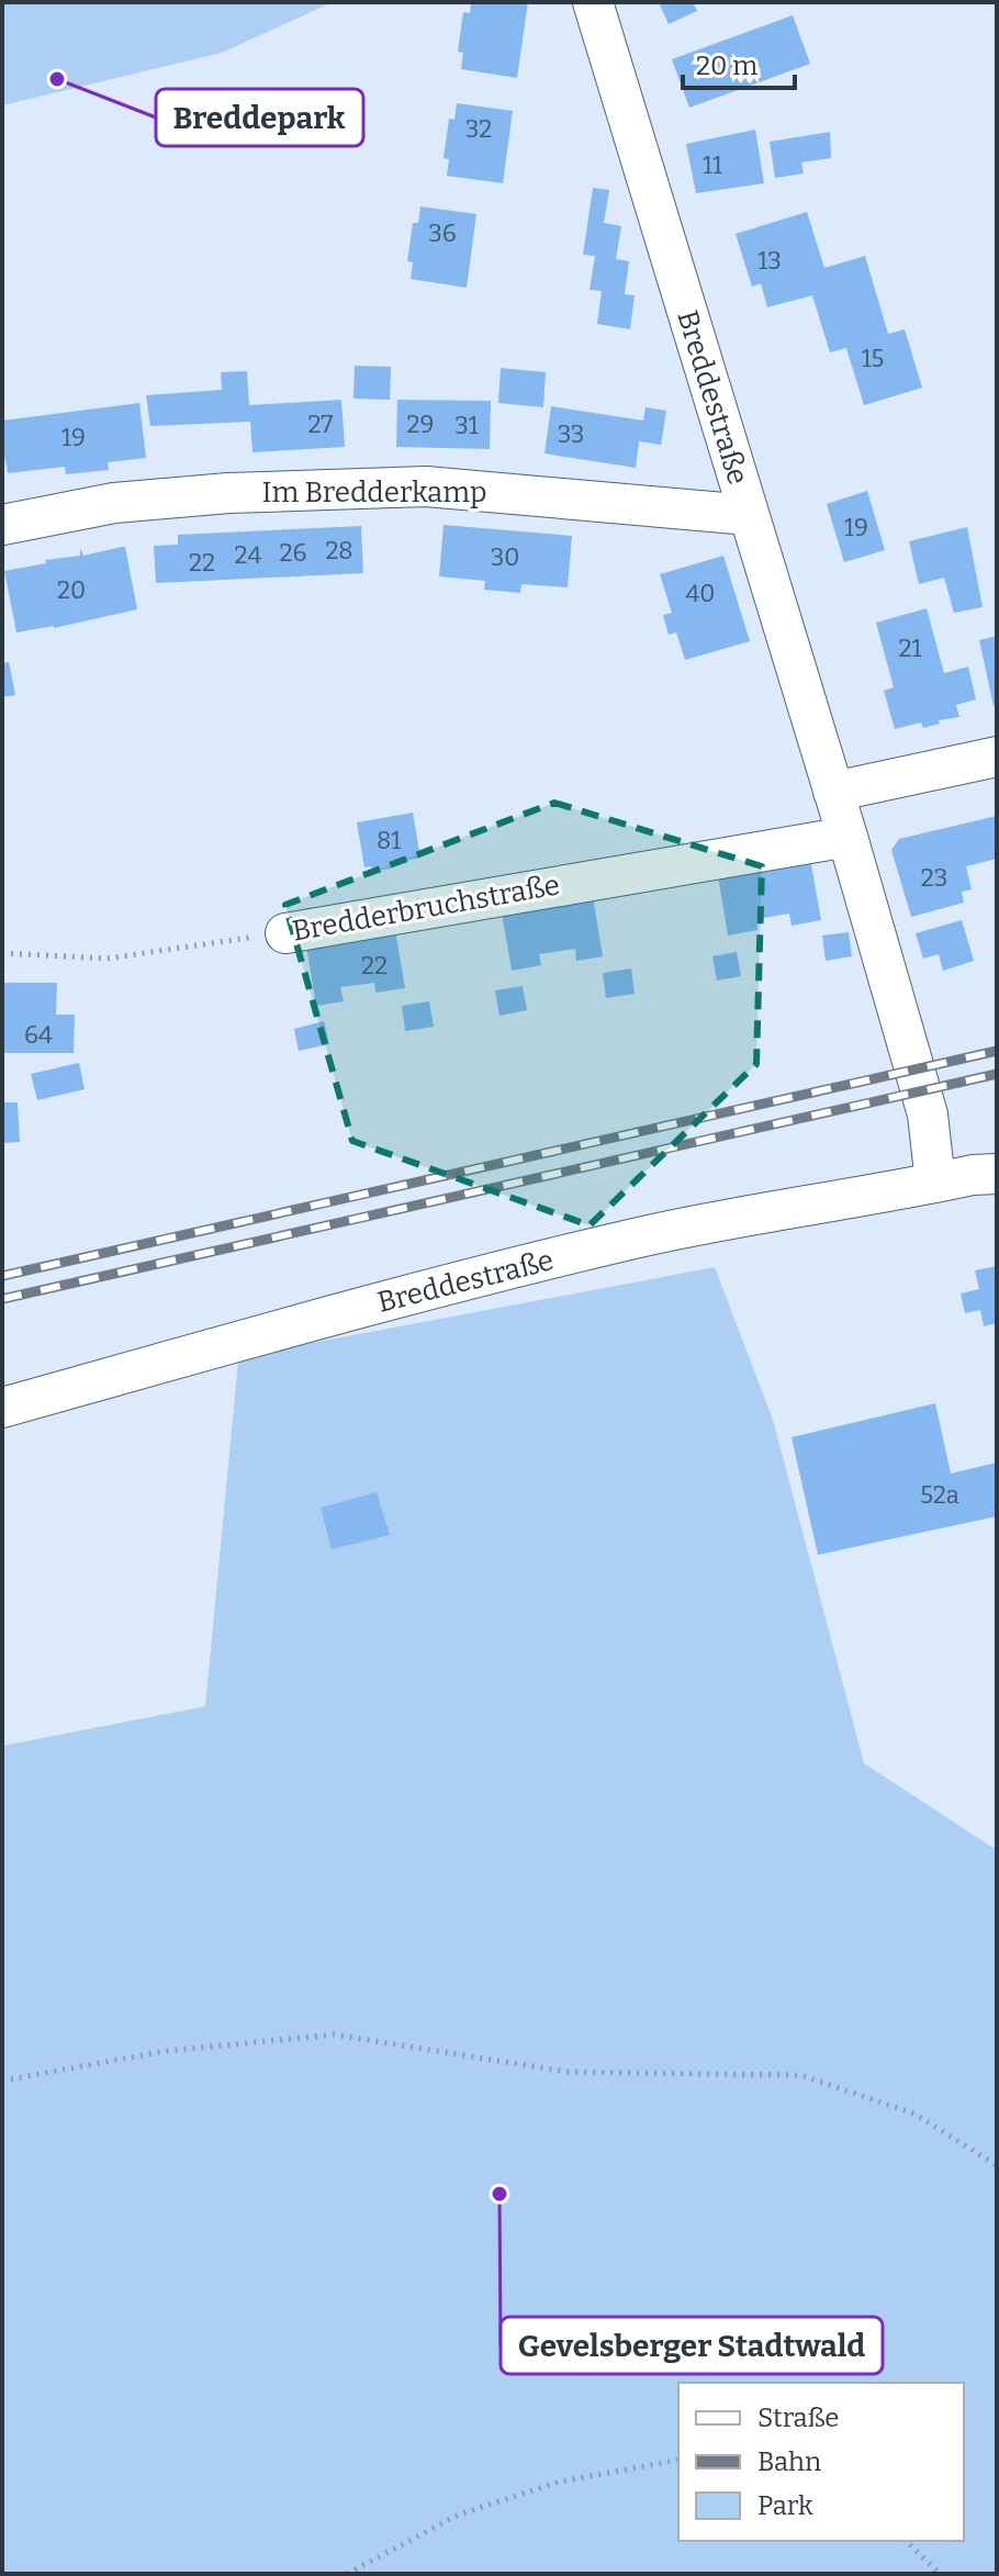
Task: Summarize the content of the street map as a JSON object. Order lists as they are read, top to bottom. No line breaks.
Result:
{"streets":{"street":["Breddestraße","Im Bredderkamp","Bredderbruchstraße"]},"crossings":[["Breddestraße","Im Bredderkamp"],["Breddestraße","Bredderbruchstraße"]],"places":["Breddepark","Gevelsberger Stadtwald"],"house_numbers":["32","11","36","13","15","27","29","31","33","19","19","28","26","24","30","22","20","40","21","81","23","22","64","52a"],"legend":["Straße","Bahn","Park"],"scale_bar":"20 m"}
